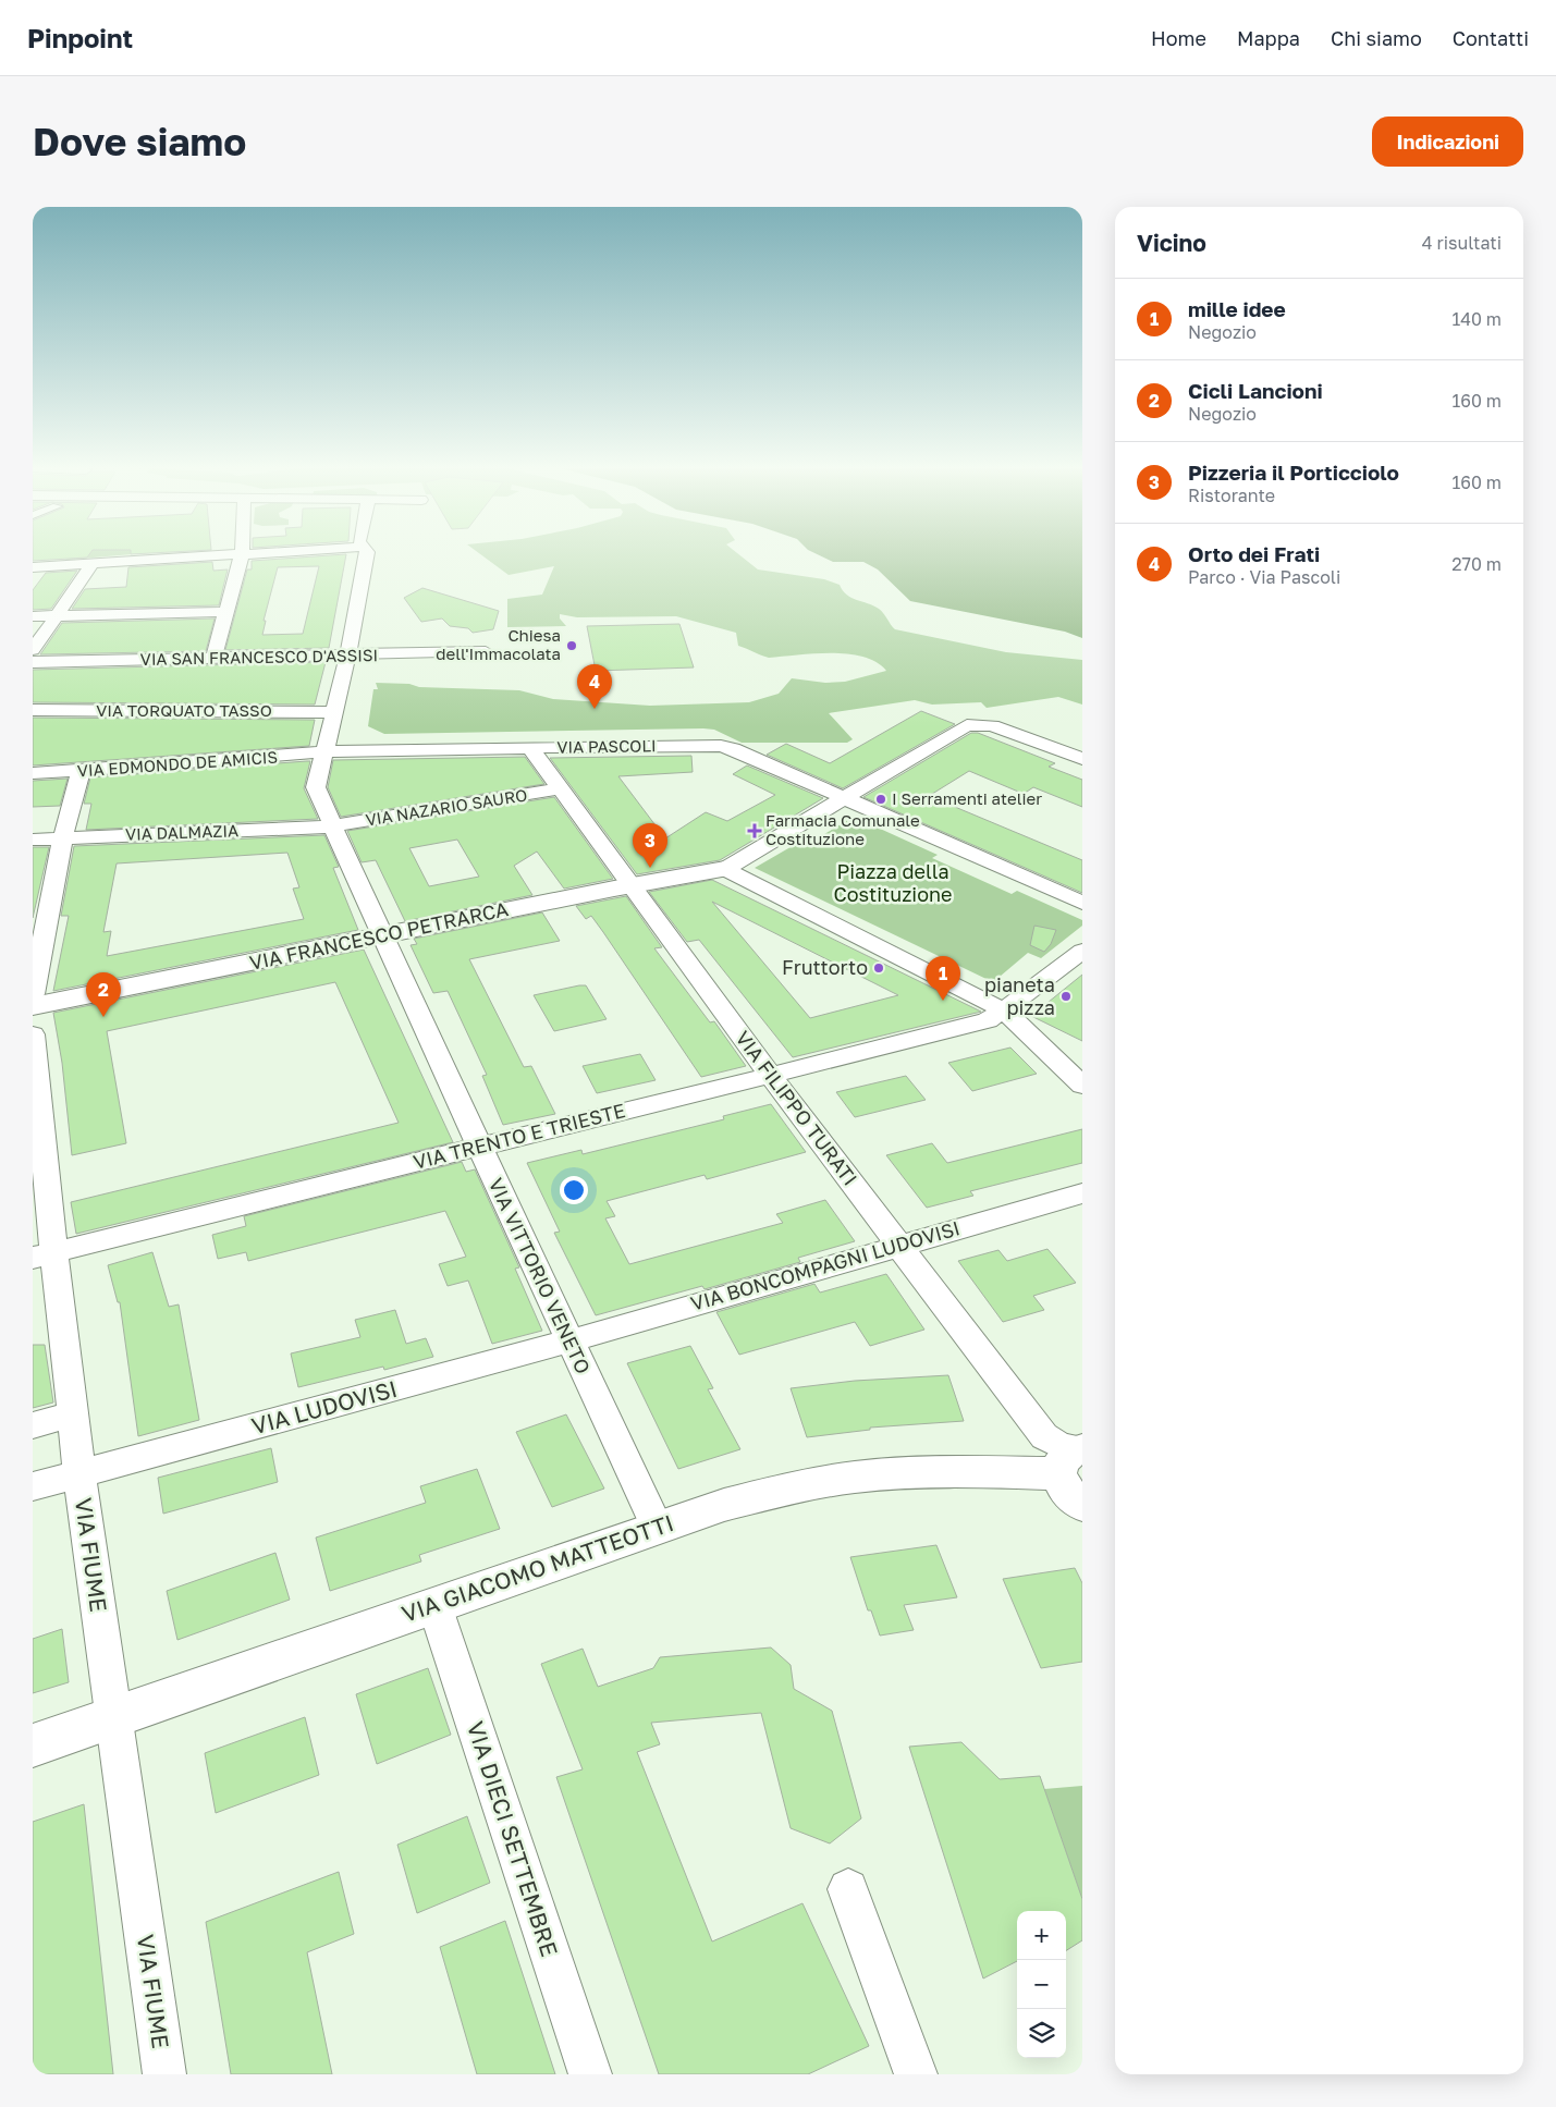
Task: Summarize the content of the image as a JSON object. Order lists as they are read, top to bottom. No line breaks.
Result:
{"streets":{"street":["VIA SAN FRANCESCO D'ASSISI","VIA TORQUATO TASSO","VIA PASCOLI","VIA EDMONDO DE AMICIS","VIA NAZARIO SAURO","VIA DALMAZIA","VIA FRANCESCO PETRARCA","VIA FILIPPO TURATI","VIA TRENTO E TRIESTE","VIA BONCOMPAGNI LUDOVISI","VIA VITTORIO VENETO","VIA LUDOVISI","VIA FIUME","VIA GIACOMO MATTEOTTI","VIA DIECI SETTEMBRE"]},"crossings":[["VIA SAN FRANCESCO D'ASSISI","VIA VITTORIO VENETO"],["VIA TORQUATO TASSO","VIA VITTORIO VENETO"],["VIA PASCOLI","VIA EDMONDO DE AMICIS"],["VIA PASCOLI","VIA FILIPPO TURATI"],["VIA PASCOLI","VIA VITTORIO VENETO"],["VIA EDMONDO DE AMICIS","VIA VITTORIO VENETO"],["VIA NAZARIO SAURO","VIA DALMAZIA"],["VIA NAZARIO SAURO","VIA FILIPPO TURATI"],["VIA NAZARIO SAURO","VIA VITTORIO VENETO"],["VIA DALMAZIA","VIA VITTORIO VENETO"],["VIA FRANCESCO PETRARCA","VIA FILIPPO TURATI"],["VIA FRANCESCO PETRARCA","VIA VITTORIO VENETO"],["VIA FILIPPO TURATI","VIA TRENTO E TRIESTE"],["VIA FILIPPO TURATI","VIA BONCOMPAGNI LUDOVISI"],["VIA FILIPPO TURATI","VIA GIACOMO MATTEOTTI"],["VIA TRENTO E TRIESTE","VIA VITTORIO VENETO"],["VIA TRENTO E TRIESTE","VIA FIUME"],["VIA BONCOMPAGNI LUDOVISI","VIA VITTORIO VENETO"],["VIA BONCOMPAGNI LUDOVISI","VIA LUDOVISI"],["VIA VITTORIO VENETO","VIA LUDOVISI"],["VIA VITTORIO VENETO","VIA GIACOMO MATTEOTTI"],["VIA LUDOVISI","VIA FIUME"],["VIA FIUME","VIA GIACOMO MATTEOTTI"],["VIA GIACOMO MATTEOTTI","VIA DIECI SETTEMBRE"]],"parks":["Piazza della Costituzione"],"places":{"other":["Chiesa dell'Immacolata","I Serramenti atelier","Fruttorto","pianeta pizza"],"health":["Farmacia Comunale Costituzione"]},"page":{"header":"Pinpoint","nav":["Home","Mappa","Chi siamo","Contatti"],"buttons":"Indicazioni","title":"Dove siamo","heading":["Vicino","4 risultati"],"list":[{"mark":"1","name":"mille idee","note":"Negozio","value":"140 m"},{"mark":"2","name":"Cicli Lancioni","note":"Negozio","value":"160 m"},{"mark":"3","name":"Pizzeria il Porticciolo","note":"Ristorante","value":"160 m"},{"mark":"4","name":"Orto dei Frati","note":"Parco · Via Pascoli","value":"270 m"}],"pins":["4","3","1","2"],"map_buttons":["+","−"]}}
